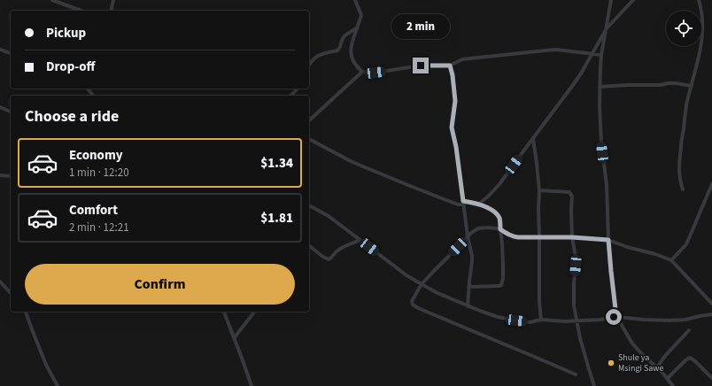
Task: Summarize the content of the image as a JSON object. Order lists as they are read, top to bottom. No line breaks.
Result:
{"places":["Shule ya Msingi Sawe"],"page":{"banner":["Pickup","Drop-off"],"bubble":"2 min","heading":"Choose a ride","list":[{"name":"Economy","note":"1 min · 12:20","value":"$1.34"},{"name":"Comfort","note":"2 min · 12:21","value":"$1.81"}],"buttons":"Confirm"}}
